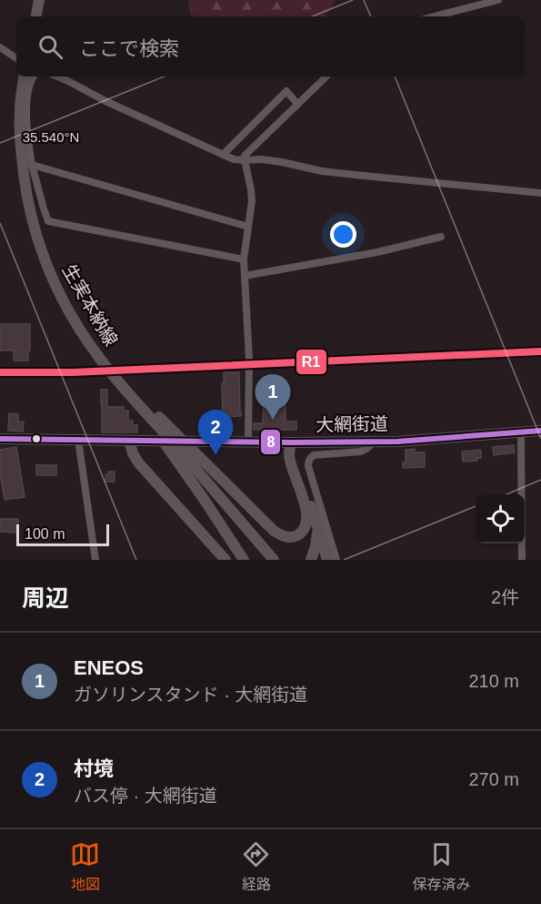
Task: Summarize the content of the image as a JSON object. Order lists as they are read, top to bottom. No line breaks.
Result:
{"streets":{"main road":["生実本納線","大網街道"]},"lines":["transit line R1","transit line 8"],"scale_bar":"100 m","page":{"search":"ここで検索","pins":["1","2"],"scale":"100 m","heading":["周辺","2件"],"list":[{"mark":"1","name":"ENEOS","note":"ガソリンスタンド · 大網街道","value":"210 m"},{"mark":"2","name":"村境","note":"バス停 · 大網街道","value":"270 m"}],"nav":["地図","経路","保存済み"]},"coordinates":["35.540°N"]}
